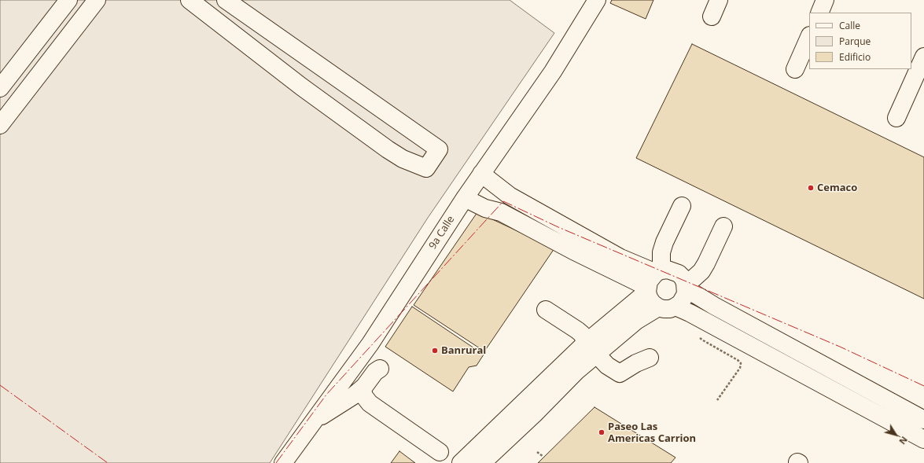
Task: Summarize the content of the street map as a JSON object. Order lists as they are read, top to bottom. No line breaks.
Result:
{"streets":{"street":["9a Calle"]},"places":["Cemaco","Banrural","Paseo Las Americas Carrion"],"legend":["Calle","Parque","Edificio"],"north":"bottom right"}
